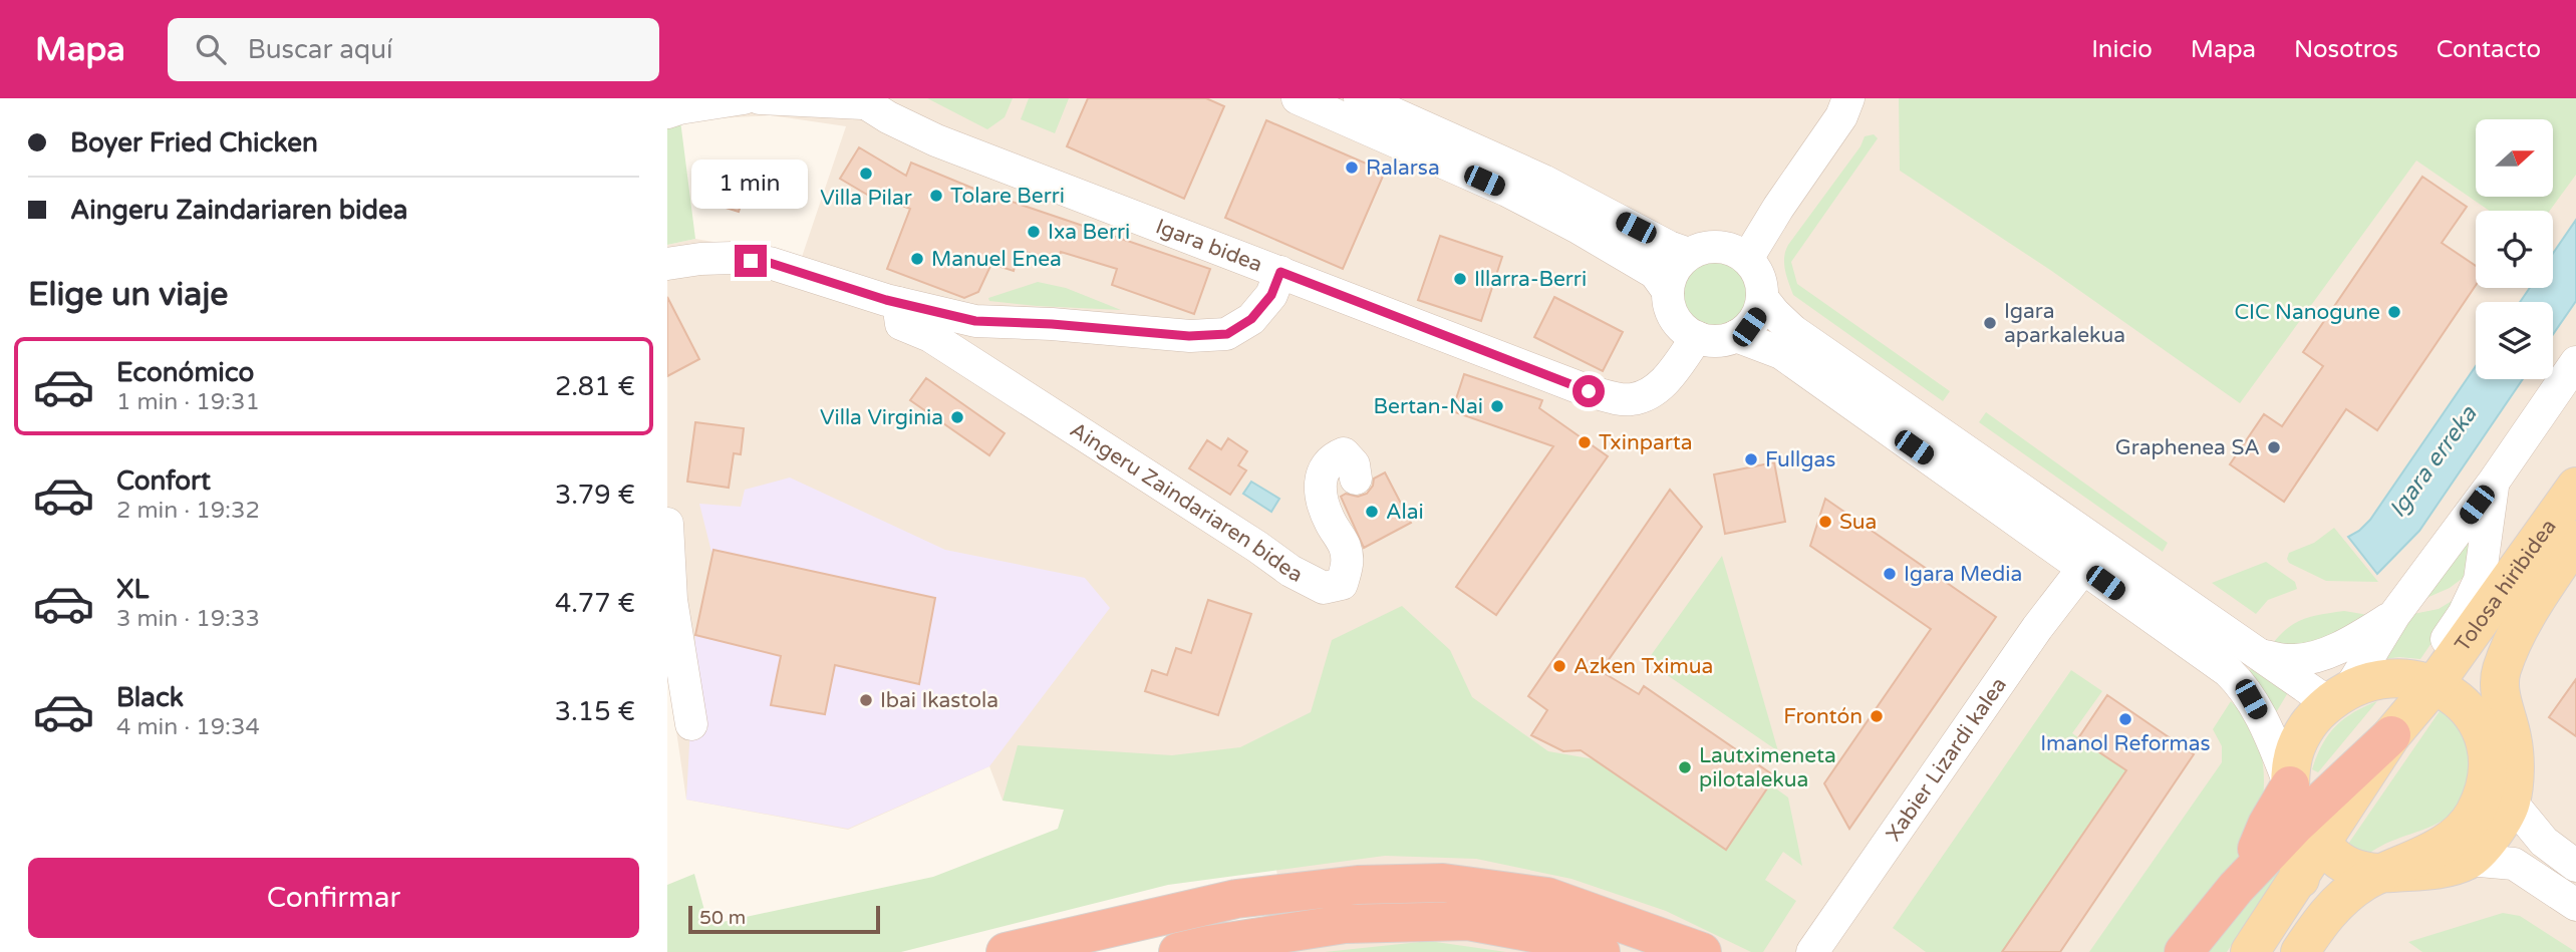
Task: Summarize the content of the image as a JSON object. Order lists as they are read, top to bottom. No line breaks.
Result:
{"streets":{"main road":["Tolosa hiribidea"],"street":["Igara bidea","Aingeru Zaindariaren bidea","Xabier Lizardi kalea"]},"water":["Igara erreka"],"places":["Ralarsa","Villa Pilar","Tolare Berri","Ixa Berri","Manuel Enea","Illarra-Berri","CIC Nanogune","Igara aparkalekua","Bertan-Nai","Villa Virginia","Txinparta","Graphenea SA","Fullgas","Alai","Sua","Igara Media","Azken Tximua","Ibai Ikastola","Frontón","Imanol Reformas","Lautximeneta pilotalekua"],"scale_bar":"50 m","north":"right","page":{"header":"Mapa","search":"Buscar aquí","nav":["Inicio","Mapa","Nosotros","Contacto"],"banner":["Boyer Fried Chicken","Aingeru Zaindariaren bidea"],"bubble":"1 min","heading":"Elige un viaje","list":[{"name":"Económico","note":"1 min · 19:31","value":"2.81 €"},{"name":"Confort","note":"2 min · 19:32","value":"3.79 €"},{"name":"XL","note":"3 min · 19:33","value":"4.77 €"},{"name":"Black","note":"4 min · 19:34","value":"3.15 €"}],"buttons":"Confirmar","scale":"50 m"}}
